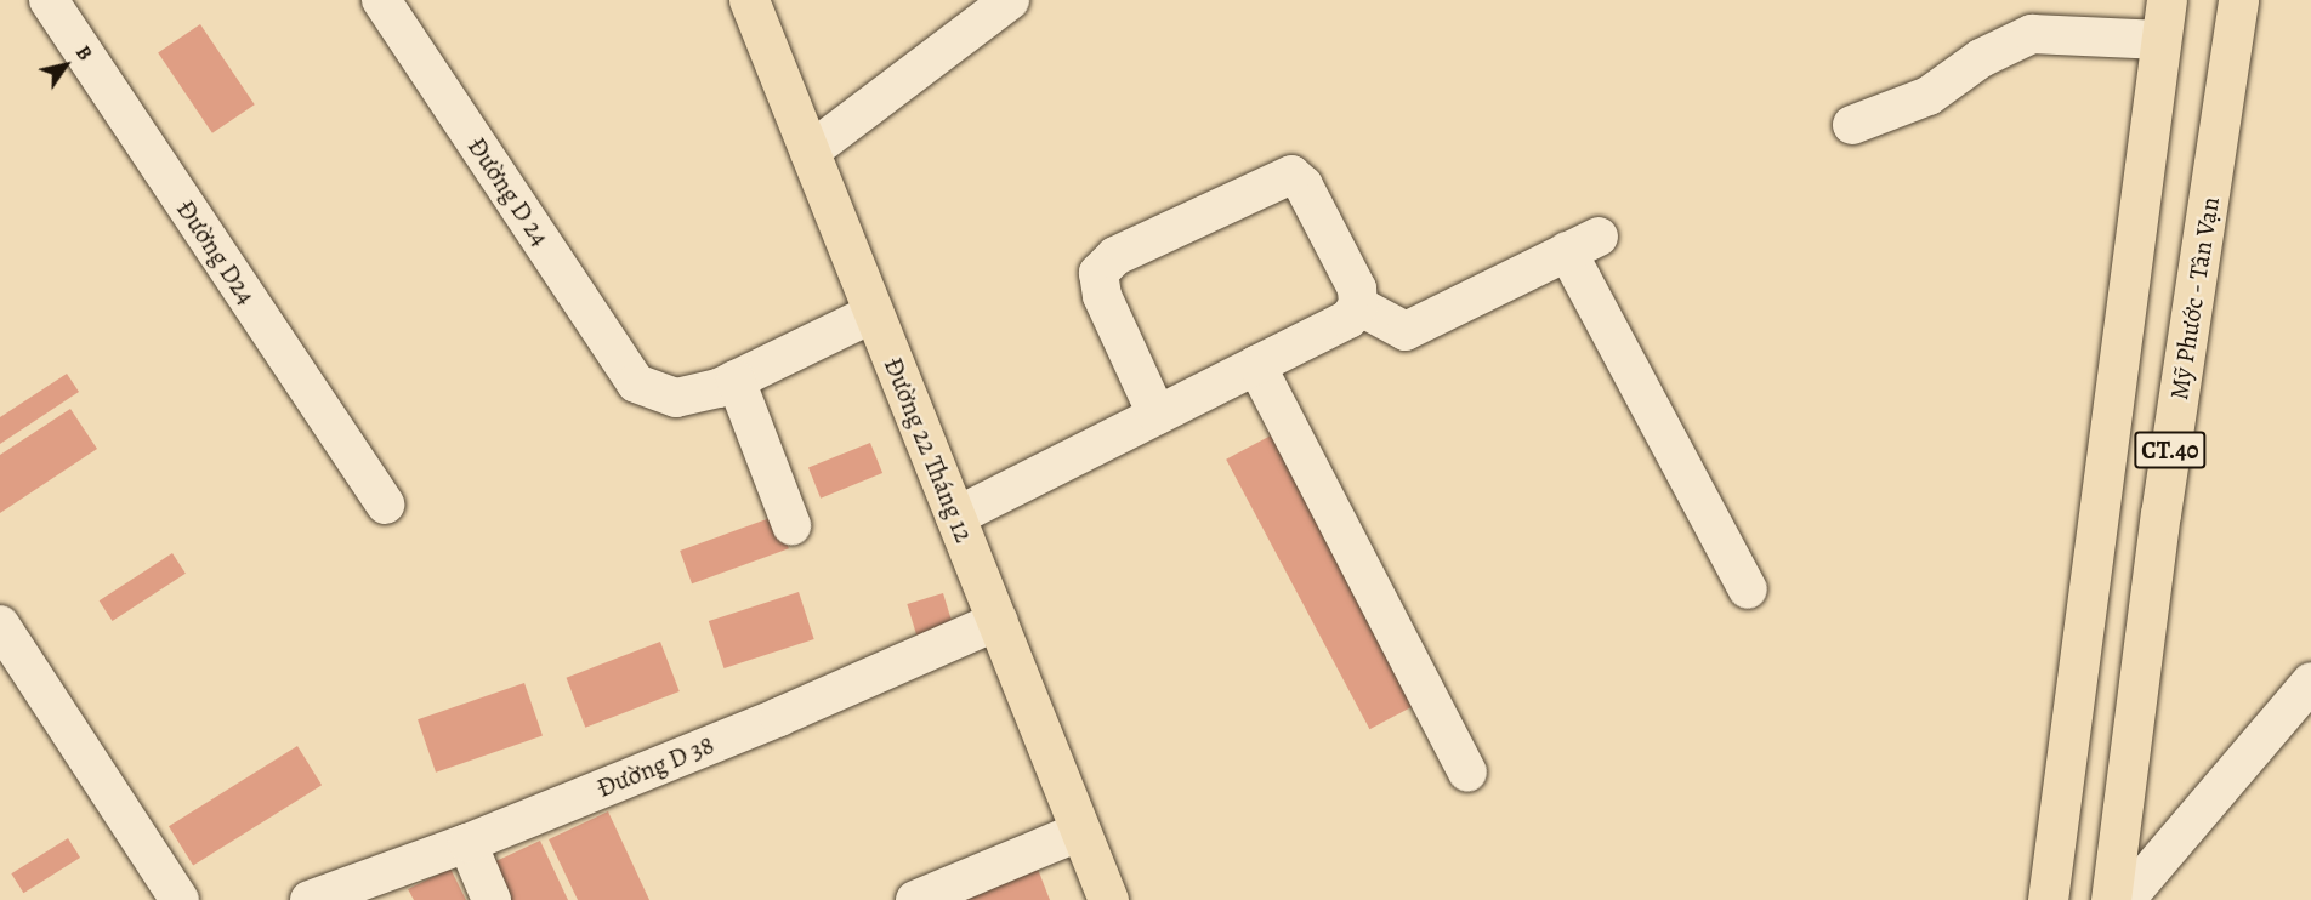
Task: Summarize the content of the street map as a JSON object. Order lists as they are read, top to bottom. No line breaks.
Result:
{"streets":{"main road":["Mỹ Phước - Tân Vạn","Đường 22 Tháng 12","CT.40"],"street":["Đường D 24","Đường D24","Đường D 38"]},"crossings":[["Đường 22 Tháng 12","Đường D 38"]],"north":"top right"}
